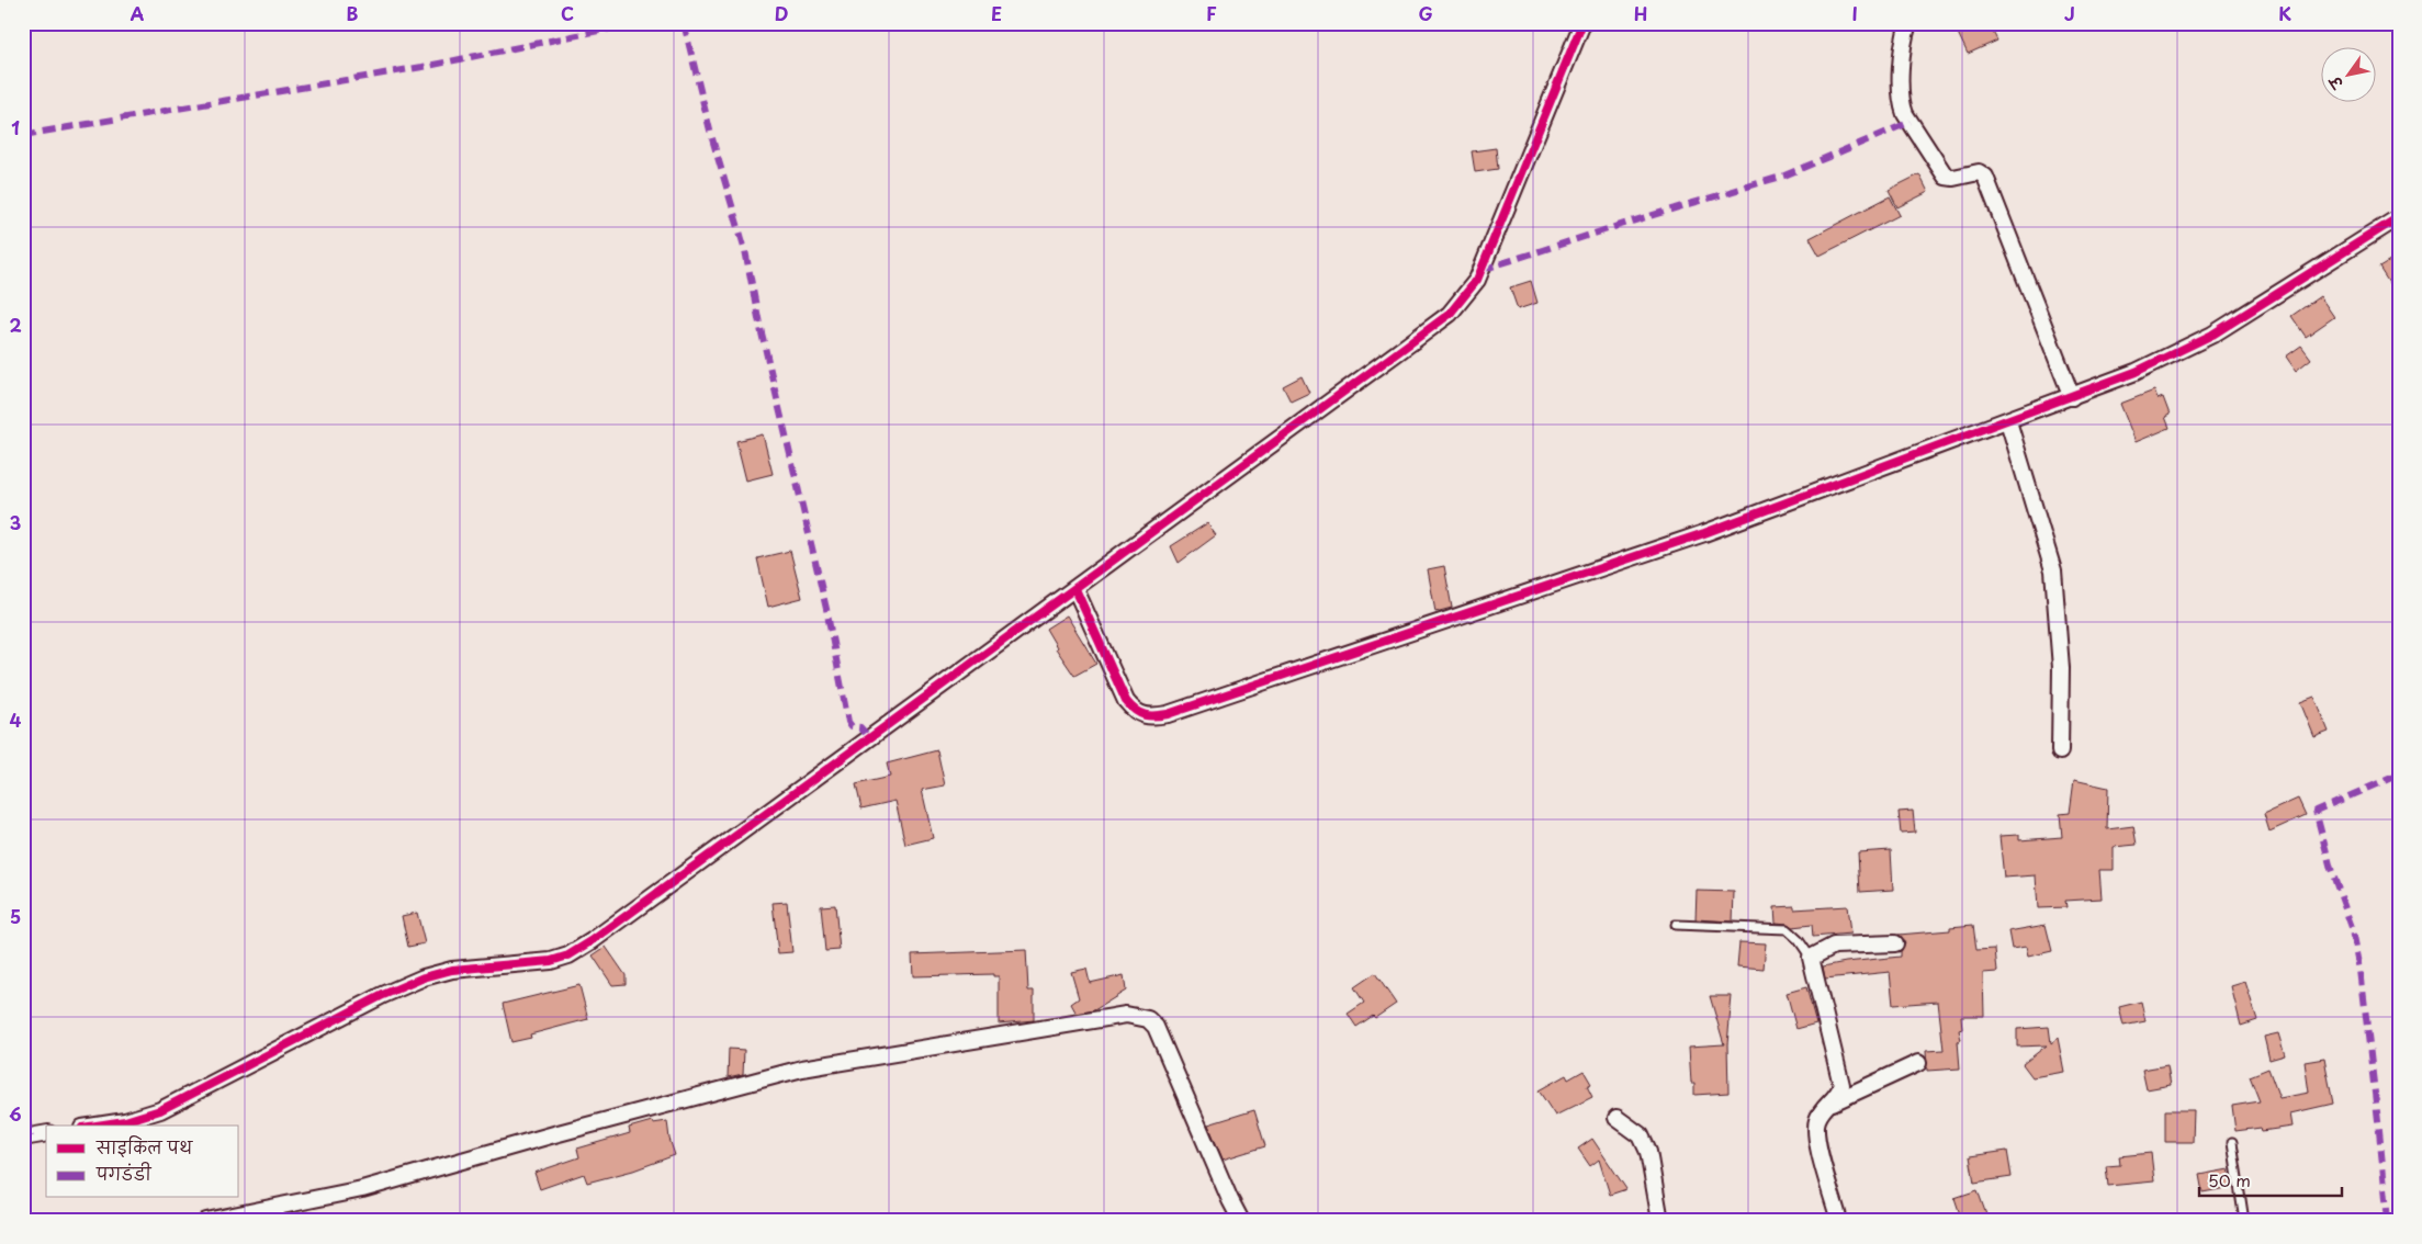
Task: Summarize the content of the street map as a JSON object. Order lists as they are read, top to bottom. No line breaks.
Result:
{"legend":["साइकिल पथ","पगडंडी"],"scale_bar":"50 m","north":"bottom left","grid":{"columns":["A","B","C","D","E","F","G","H","I","J","K"],"rows":["1","2","3","4","5","6"]}}
